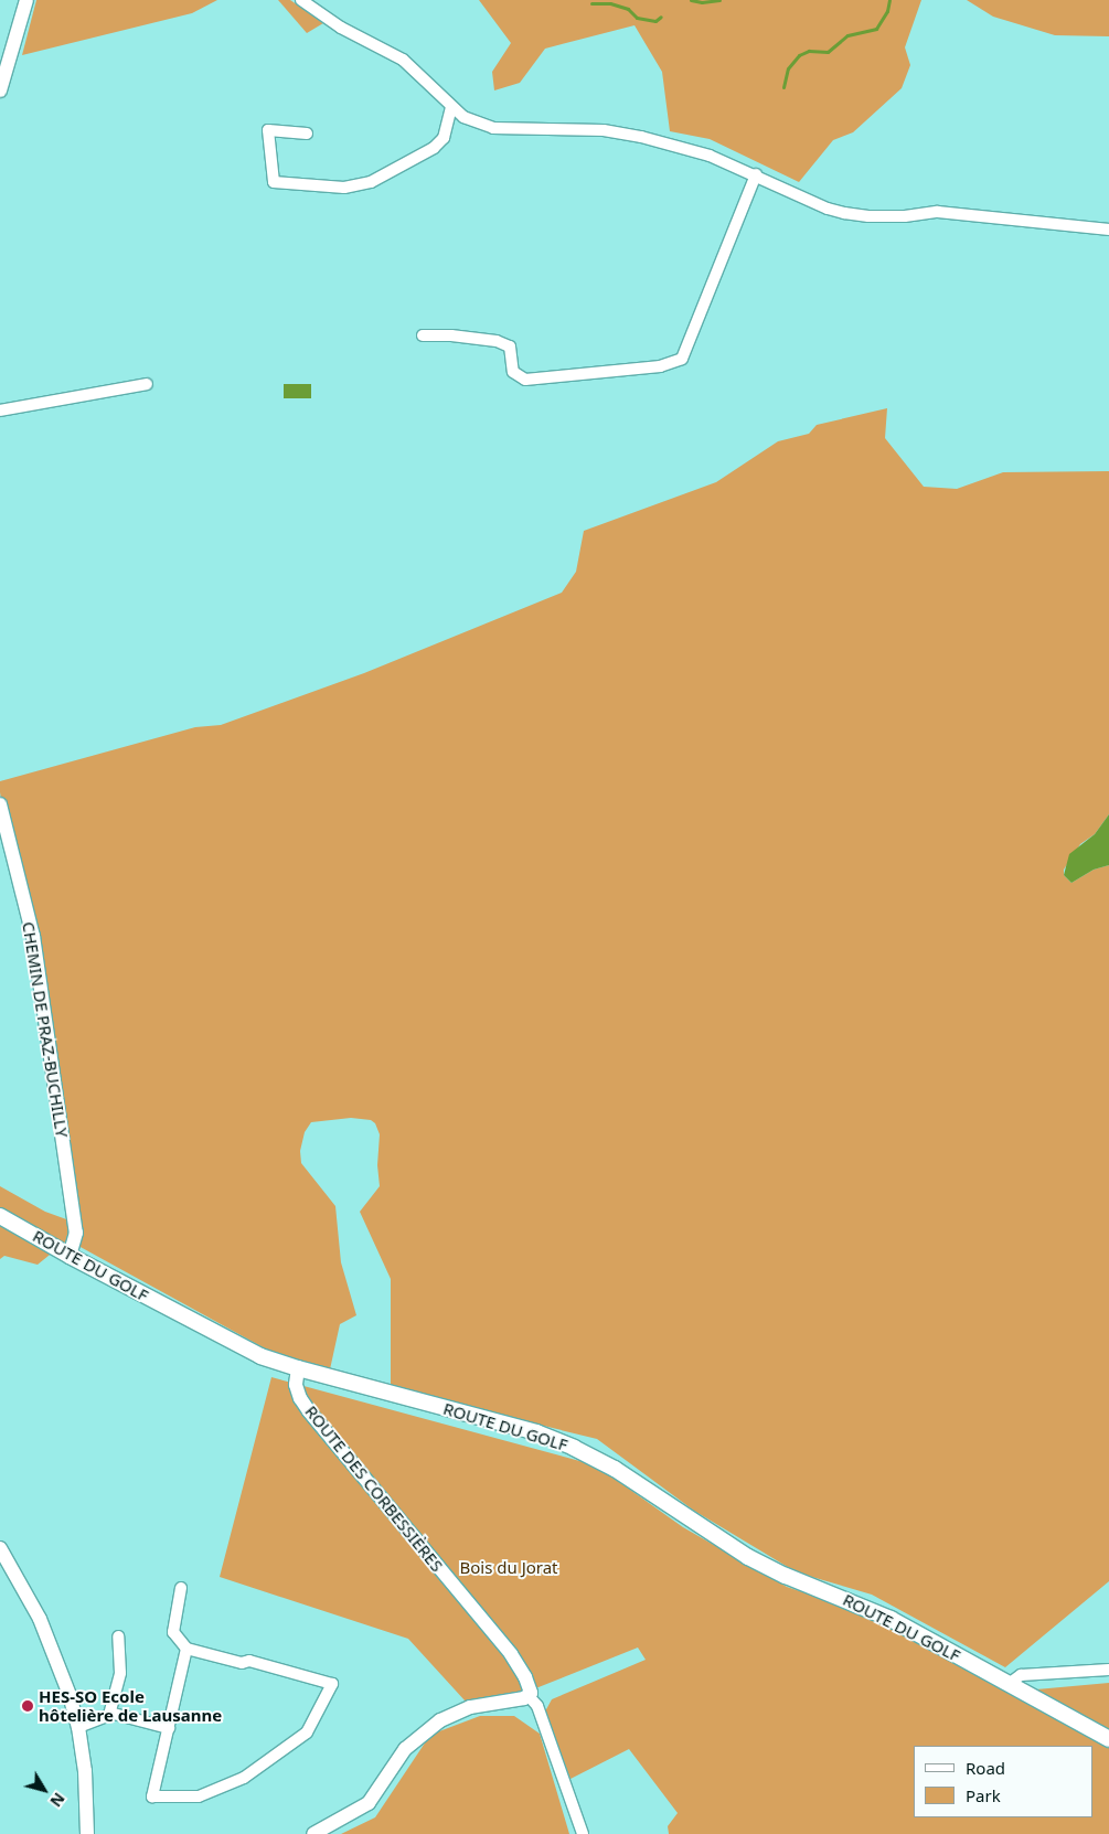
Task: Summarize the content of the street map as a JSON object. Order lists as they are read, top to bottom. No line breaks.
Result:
{"streets":{"main road":["ROUTE DU GOLF"],"street":["CHEMIN DE PRAZ-BUCHILLY","ROUTE DES CORBESSIÈRES"]},"crossings":[["CHEMIN DE PRAZ-BUCHILLY","ROUTE DU GOLF"],["ROUTE DU GOLF","ROUTE DES CORBESSIÈRES"]],"parks":["Bois du Jorat"],"places":["HES-SO Ecole hôtelière de Lausanne"],"legend":["Road","Park"],"north":"bottom right"}
